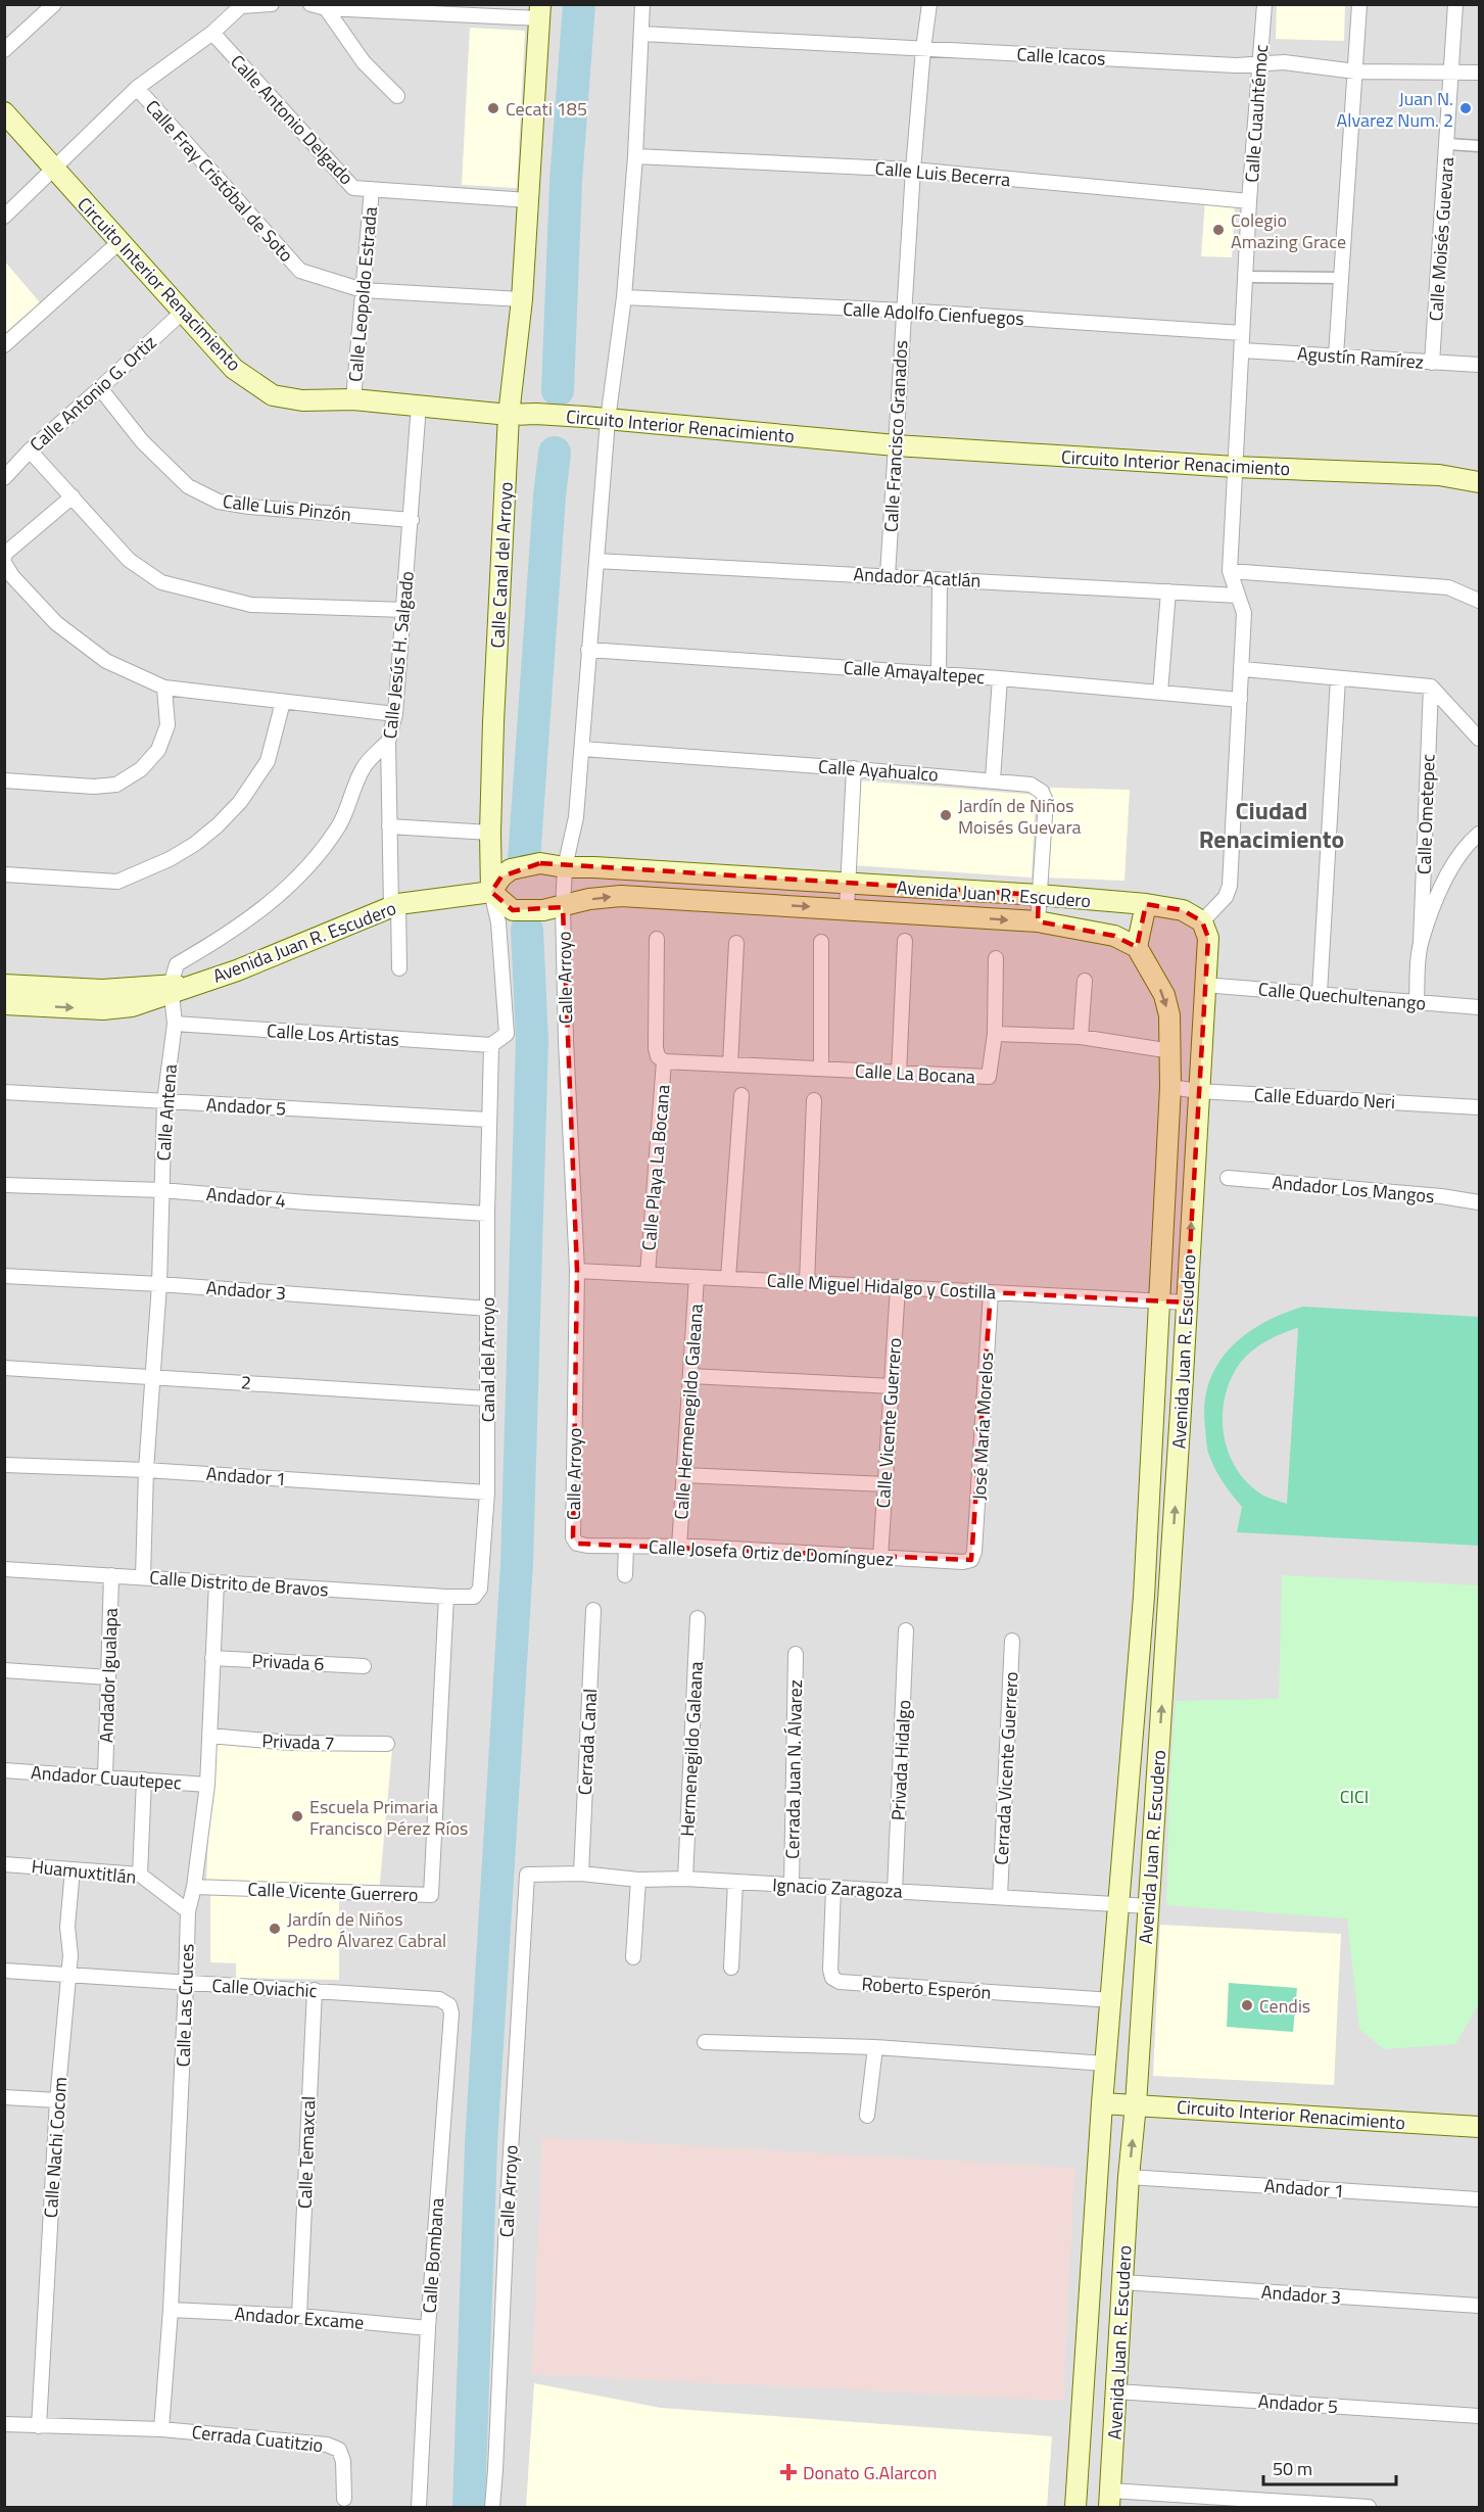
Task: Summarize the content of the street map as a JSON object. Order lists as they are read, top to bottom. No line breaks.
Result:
{"streets":{"main road":["Circuito Interior Renacimiento","Calle Canal del Arroyo","Avenida Juan R. Escudero"],"street":["Calle Icacos","Calle Cuauhtémoc","Calle Antonio Delgado","Calle Luis Becerra","Calle Fray Cristóbal de Soto","Calle Moisés Guevara","Calle Leopoldo Estrada","Calle Adolfo Cienfuegos","Agustín Ramírez","Calle Antonio G. Ortiz","Calle Francisco Granados","Calle Luis Pinzón","Andador Acatlán","Calle Jesús H. Salgado","Calle Amayaltepec","Calle Ayahualco","Calle Ometepec","Calle Arroyo","Calle Quechultenango","Calle Los Artistas","Calle La Bocana","Calle Eduardo Neri","Andador 5","Calle Antena","Calle Playa La Bocana","Andador Los Mangos","Andador 4","Calle Miguel Hidalgo y Costilla","Andador 3","Canal del Arroyo","2","Calle Hermenegildo Galeana","Calle Vicente Guerrero","José María Morelos","Andador 1","Calle Josefa Ortiz de Domínguez","Calle Distrito de Bravos","Privada 6","Andador Igualapa","Privada 7","Cerrada Canal","Hermenegildo Galeana","Privada Hidalgo","Cerrada Vicente Guerrero","Cerrada Juan N. Álvarez","Andador Cuautepec","Huamuxtitlán","Ignacio Zaragoza","Calle Oviachic","Roberto Esperón","Calle Las Cruces","Calle Nachi Cocom","Calle Temaxcal","Calle Bombana","Andador Excame","Cerrada Cuatitzio"]},"crossings":[["Calle Icacos","Calle Cuauhtémoc"],["Calle Icacos","Calle Moisés Guevara"],["Calle Icacos","Calle Francisco Granados"],["Calle Cuauhtémoc","Calle Luis Becerra"],["Calle Cuauhtémoc","Circuito Interior Renacimiento"],["Calle Cuauhtémoc","Calle Adolfo Cienfuegos"],["Calle Cuauhtémoc","Agustín Ramírez"],["Calle Antonio Delgado","Calle Leopoldo Estrada"],["Calle Antonio Delgado","Calle Canal del Arroyo"],["Calle Luis Becerra","Calle Francisco Granados"],["Calle Fray Cristóbal de Soto","Calle Leopoldo Estrada"],["Calle Fray Cristóbal de Soto","Calle Canal del Arroyo"],["Calle Moisés Guevara","Agustín Ramírez"],["Circuito Interior Renacimiento","Calle Leopoldo Estrada"],["Circuito Interior Renacimiento","Calle Antonio G. Ortiz"],["Circuito Interior Renacimiento","Calle Francisco Granados"],["Circuito Interior Renacimiento","Calle Canal del Arroyo"],["Circuito Interior Renacimiento","Calle Jesús H. Salgado"],["Circuito Interior Renacimiento","Avenida Juan R. Escudero"],["Circuito Interior Renacimiento","Calle Arroyo"],["Calle Adolfo Cienfuegos","Calle Francisco Granados"],["Calle Antonio G. Ortiz","Calle Luis Pinzón"],["Calle Francisco Granados","Andador Acatlán"],["Calle Luis Pinzón","Calle Jesús H. Salgado"],["Calle Canal del Arroyo","Avenida Juan R. Escudero"],["Calle Canal del Arroyo","Calle Los Artistas"],["Calle Canal del Arroyo","Andador 5"],["Calle Canal del Arroyo","Canal del Arroyo"],["Andador Acatlán","Calle Arroyo"],["Calle Jesús H. Salgado","Avenida Juan R. Escudero"],["Calle Amayaltepec","Calle Arroyo"],["Calle Ayahualco","Avenida Juan R. Escudero"],["Calle Ayahualco","Calle Arroyo"],["Calle Ometepec","Calle Quechultenango"],["Avenida Juan R. Escudero","Calle Arroyo"],["Avenida Juan R. Escudero","Calle Quechultenango"],["Avenida Juan R. Escudero","Calle Eduardo Neri"],["Avenida Juan R. Escudero","Andador 5"],["Avenida Juan R. Escudero","Calle Antena"],["Avenida Juan R. Escudero","Calle Miguel Hidalgo y Costilla"],["Avenida Juan R. Escudero","Andador 3"],["Avenida Juan R. Escudero","Andador 1"],["Avenida Juan R. Escudero","Ignacio Zaragoza"],["Avenida Juan R. Escudero","Roberto Esperón"],["Calle Arroyo","Calle Miguel Hidalgo y Costilla"],["Calle Arroyo","Calle Josefa Ortiz de Domínguez"],["Calle Arroyo","Ignacio Zaragoza"],["Calle Los Artistas","Calle Antena"],["Calle La Bocana","Calle Playa La Bocana"],["Andador 5","Calle Antena"],["Andador 5","Canal del Arroyo"],["Calle Antena","Andador 4"],["Calle Antena","Andador 3"],["Calle Antena","2"],["Calle Antena","Andador 1"],["Calle Antena","Calle Distrito de Bravos"],["Calle Playa La Bocana","Calle Miguel Hidalgo y Costilla"],["Andador 4","Canal del Arroyo"],["Calle Miguel Hidalgo y Costilla","Calle Hermenegildo Galeana"],["Calle Miguel Hidalgo y Costilla","Calle Vicente Guerrero"],["Calle Miguel Hidalgo y Costilla","José María Morelos"],["Andador 3","Canal del Arroyo"],["Canal del Arroyo","2"],["Canal del Arroyo","Andador 1"],["Canal del Arroyo","Calle Distrito de Bravos"],["Calle Hermenegildo Galeana","Calle Josefa Ortiz de Domínguez"],["Calle Vicente Guerrero","Calle Josefa Ortiz de Domínguez"],["Calle Vicente Guerrero","Calle Distrito de Bravos"],["Calle Vicente Guerrero","Calle Las Cruces"],["José María Morelos","Calle Josefa Ortiz de Domínguez"],["Calle Distrito de Bravos","Andador Igualapa"],["Calle Distrito de Bravos","Calle Las Cruces"],["Privada 6","Calle Las Cruces"],["Andador Igualapa","Andador Cuautepec"],["Privada 7","Calle Las Cruces"],["Cerrada Canal","Ignacio Zaragoza"],["Hermenegildo Galeana","Ignacio Zaragoza"],["Privada Hidalgo","Ignacio Zaragoza"],["Cerrada Vicente Guerrero","Ignacio Zaragoza"],["Cerrada Juan N. Álvarez","Ignacio Zaragoza"],["Andador Cuautepec","Calle Las Cruces"],["Huamuxtitlán","Calle Las Cruces"],["Huamuxtitlán","Calle Nachi Cocom"],["Ignacio Zaragoza","Roberto Esperón"],["Calle Oviachic","Calle Las Cruces"],["Calle Oviachic","Calle Nachi Cocom"],["Calle Oviachic","Calle Temaxcal"],["Calle Oviachic","Calle Bombana"],["Calle Las Cruces","Andador Excame"],["Calle Las Cruces","Cerrada Cuatitzio"],["Calle Nachi Cocom","Cerrada Cuatitzio"],["Calle Temaxcal","Andador Excame"],["Calle Bombana","Andador Excame"]],"districts":["Ciudad Renacimiento"],"parks":["CICI"],"places":{"other":["Cecati 185","Juan N. Alvarez Num. 2","Colegio Amazing Grace","Jardín de Niños Moisés Guevara","Escuela Primaria Francisco Pérez Ríos","Jardín de Niños Pedro Álvarez Cabral","Cendis"],"health":["Donato G.Alarcon"]},"scale_bar":"50 m"}
